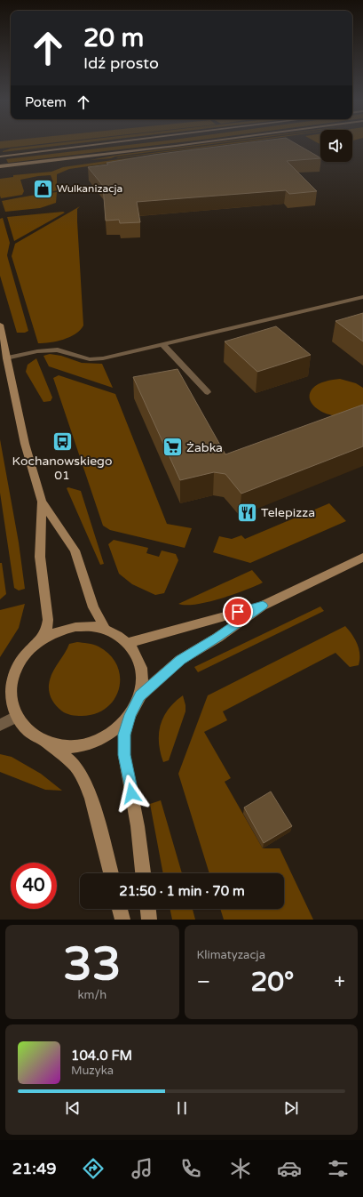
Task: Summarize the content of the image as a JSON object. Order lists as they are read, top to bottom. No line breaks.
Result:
{"places":{"shop":["Wulkanizacja"],"bus stop":["Kochanowskiego 01"],"supermarket":["Żabka"],"restaurant":["Telepizza"]},"page":{"turn":["20 m","Idź prosto"],"then":"Potem","limit":"40","trip":"21:50 · 1 min · 70 m","tile":[["33","km/h"],"Klimatyzacja"],"heat":["−","20°","+"],"song":["104.0 FM","Muzyka"],"tabs":"21:49"}}
